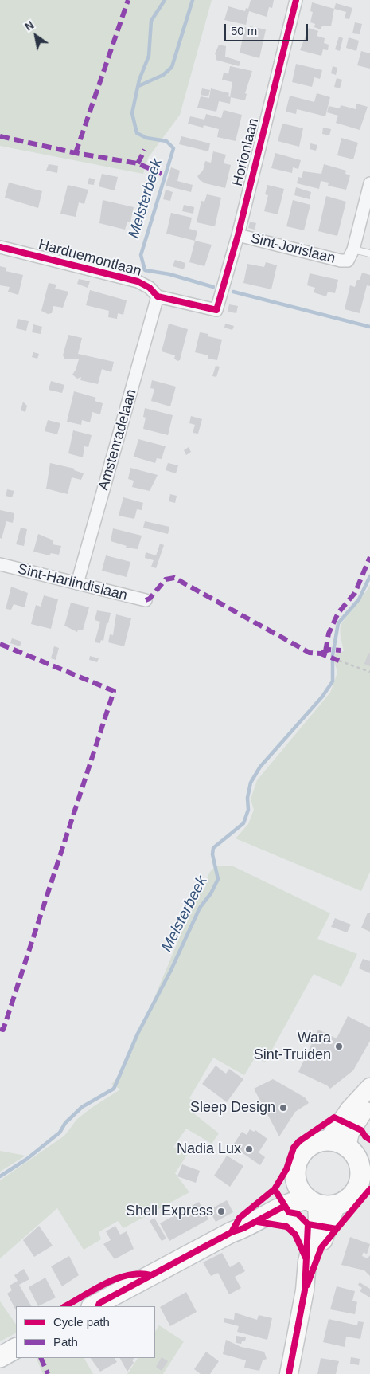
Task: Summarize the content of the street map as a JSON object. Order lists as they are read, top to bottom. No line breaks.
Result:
{"streets":{"street":["Horionlaan","Sint-Jorislaan","Harduemontlaan","Amstenradelaan","Sint-Harlindislaan"]},"crossings":[["Horionlaan","Sint-Jorislaan"],["Horionlaan","Harduemontlaan"],["Harduemontlaan","Amstenradelaan"],["Amstenradelaan","Sint-Harlindislaan"]],"water":["Melsterbeek"],"places":["Wara Sint-Truiden","Sleep Design","Nadia Lux","Shell Express"],"legend":["Cycle path","Path"],"scale_bar":"50 m","north":"top left"}
